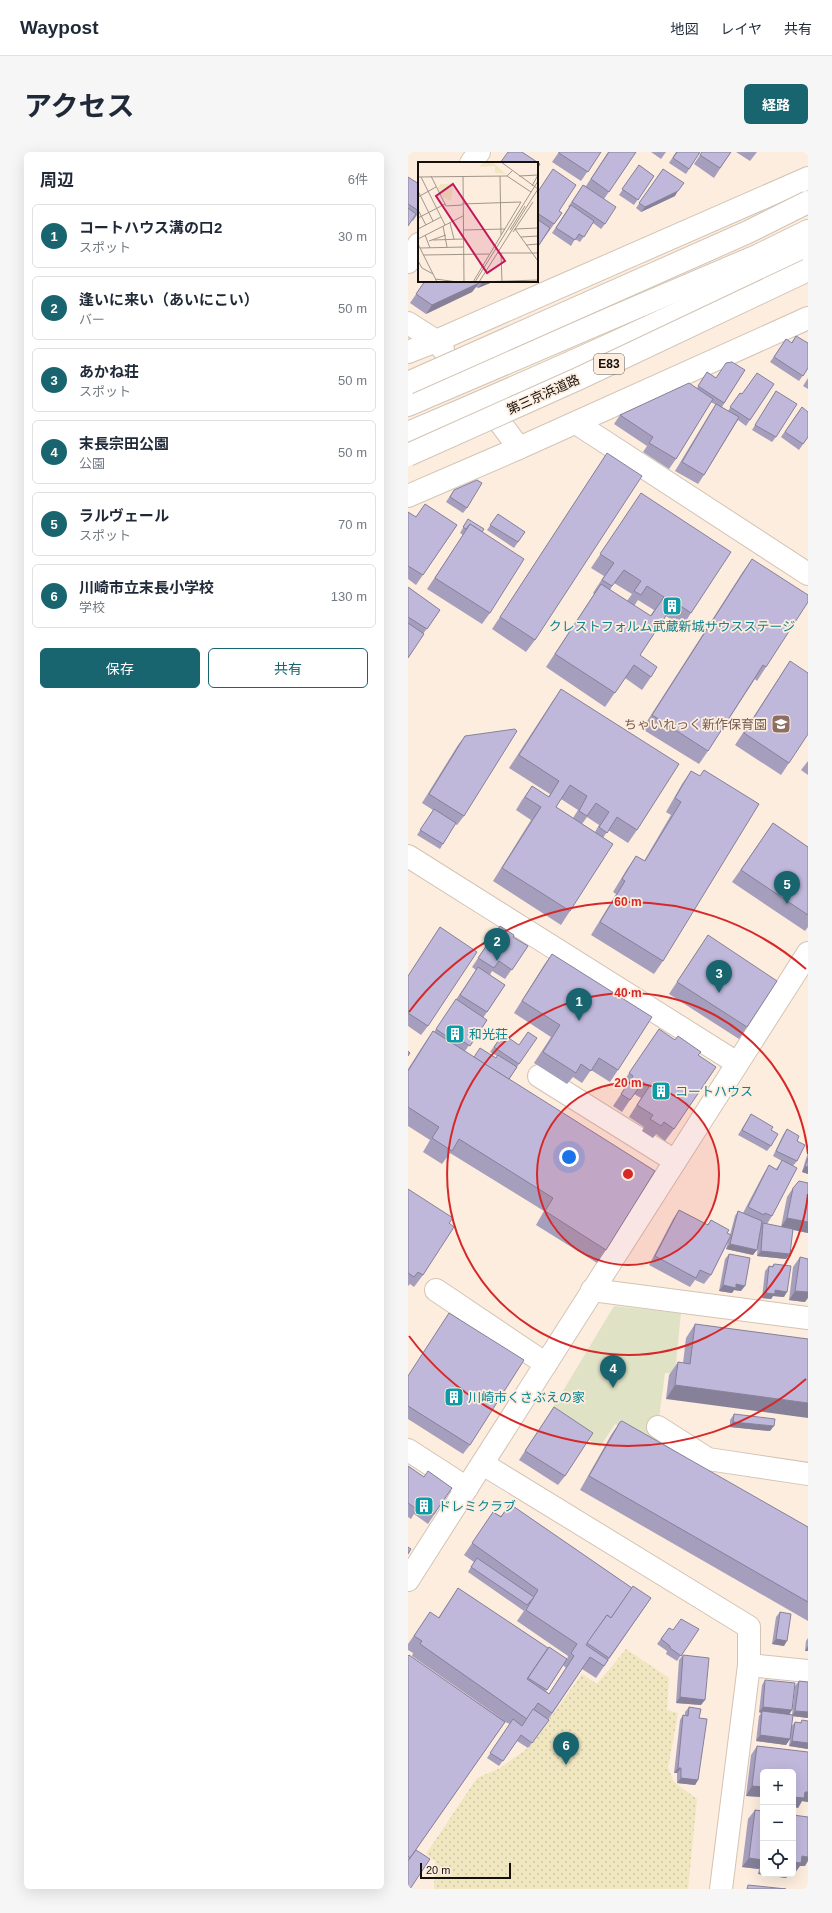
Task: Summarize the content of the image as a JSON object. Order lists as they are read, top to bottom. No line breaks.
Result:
{"streets":{"main road":["E83","第三京浜道路"]},"places":{"building":["クレストフォルム武蔵新城サウスステージ","和光荘","コートハウス","川崎市くさぶえの家","ドレミクラブ"],"school or university":["ちゃいれっく新作保育園"]},"scale_bar":"20 m","page":{"header":"Waypost","nav":["地図","レイヤ","共有"],"title":"アクセス","buttons":["経路",["保存","共有"]],"heading":["周辺","6件"],"list":[{"mark":"1","name":"コートハウス溝の口2","note":"スポット","value":"30 m"},{"mark":"2","name":"逢いに来い（あいにこい）","note":"バー","value":"50 m"},{"mark":"3","name":"あかね荘","note":"スポット","value":"50 m"},{"mark":"4","name":"末長宗田公園","note":"公園","value":"50 m"},{"mark":"5","name":"ラルヴェール","note":"スポット","value":"70 m"},{"mark":"6","name":"川崎市立末長小学校","note":"学校","value":"130 m"}],"pins":["5","2","3","1","4","6"],"map_buttons":["+","−"],"scale":"20 m"},"rings":["60 m","40 m","20 m"]}
